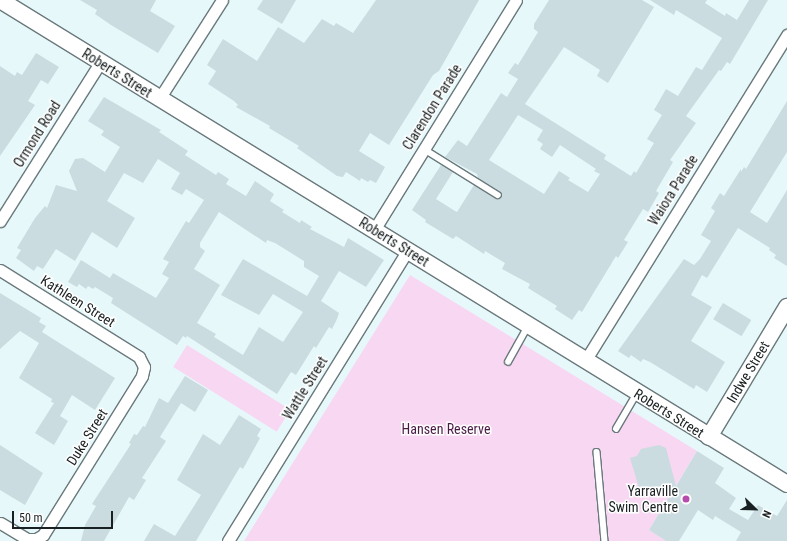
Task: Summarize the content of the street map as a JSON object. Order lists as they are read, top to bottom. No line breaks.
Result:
{"streets":{"street":["Roberts Street","Clarendon Parade","Ormond Road","Waiora Parade","Kathleen Street","Indwe Street","Wattle Street","Duke Street"]},"crossings":[["Roberts Street","Clarendon Parade"],["Roberts Street","Ormond Road"],["Roberts Street","Waiora Parade"],["Roberts Street","Indwe Street"],["Roberts Street","Wattle Street"],["Kathleen Street","Duke Street"]],"parks":["Hansen Reserve"],"places":["Yarraville Swim Centre"],"scale_bar":"50 m","north":"bottom right"}
